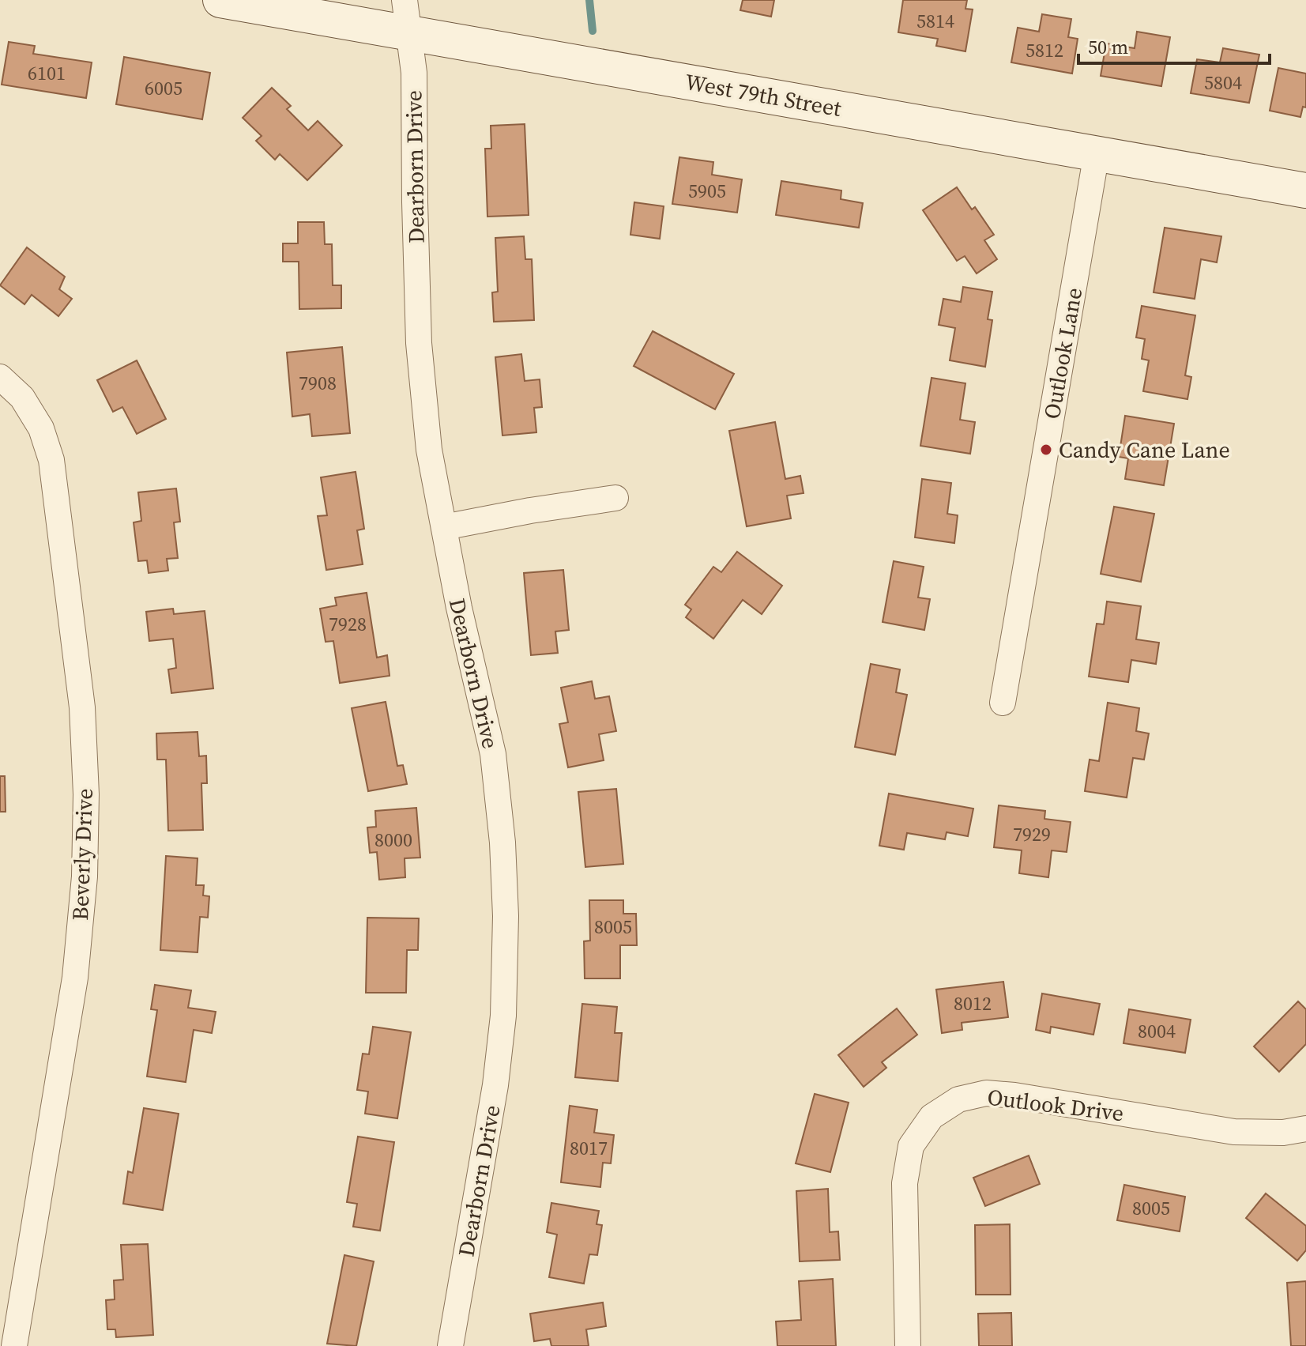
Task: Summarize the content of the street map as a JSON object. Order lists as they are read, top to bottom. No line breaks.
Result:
{"streets":{"street":["West 79th Street","Dearborn Drive","Outlook Lane","Beverly Drive","Outlook Drive"]},"crossings":[["West 79th Street","Dearborn Drive"],["West 79th Street","Outlook Lane"]],"places":["Candy Cane Lane"],"house_numbers":["5814","5812","6101","5804","6005","5905","7908","7928","7929","8000","8005","8012","8004","8017","8005"],"scale_bar":"50 m"}
